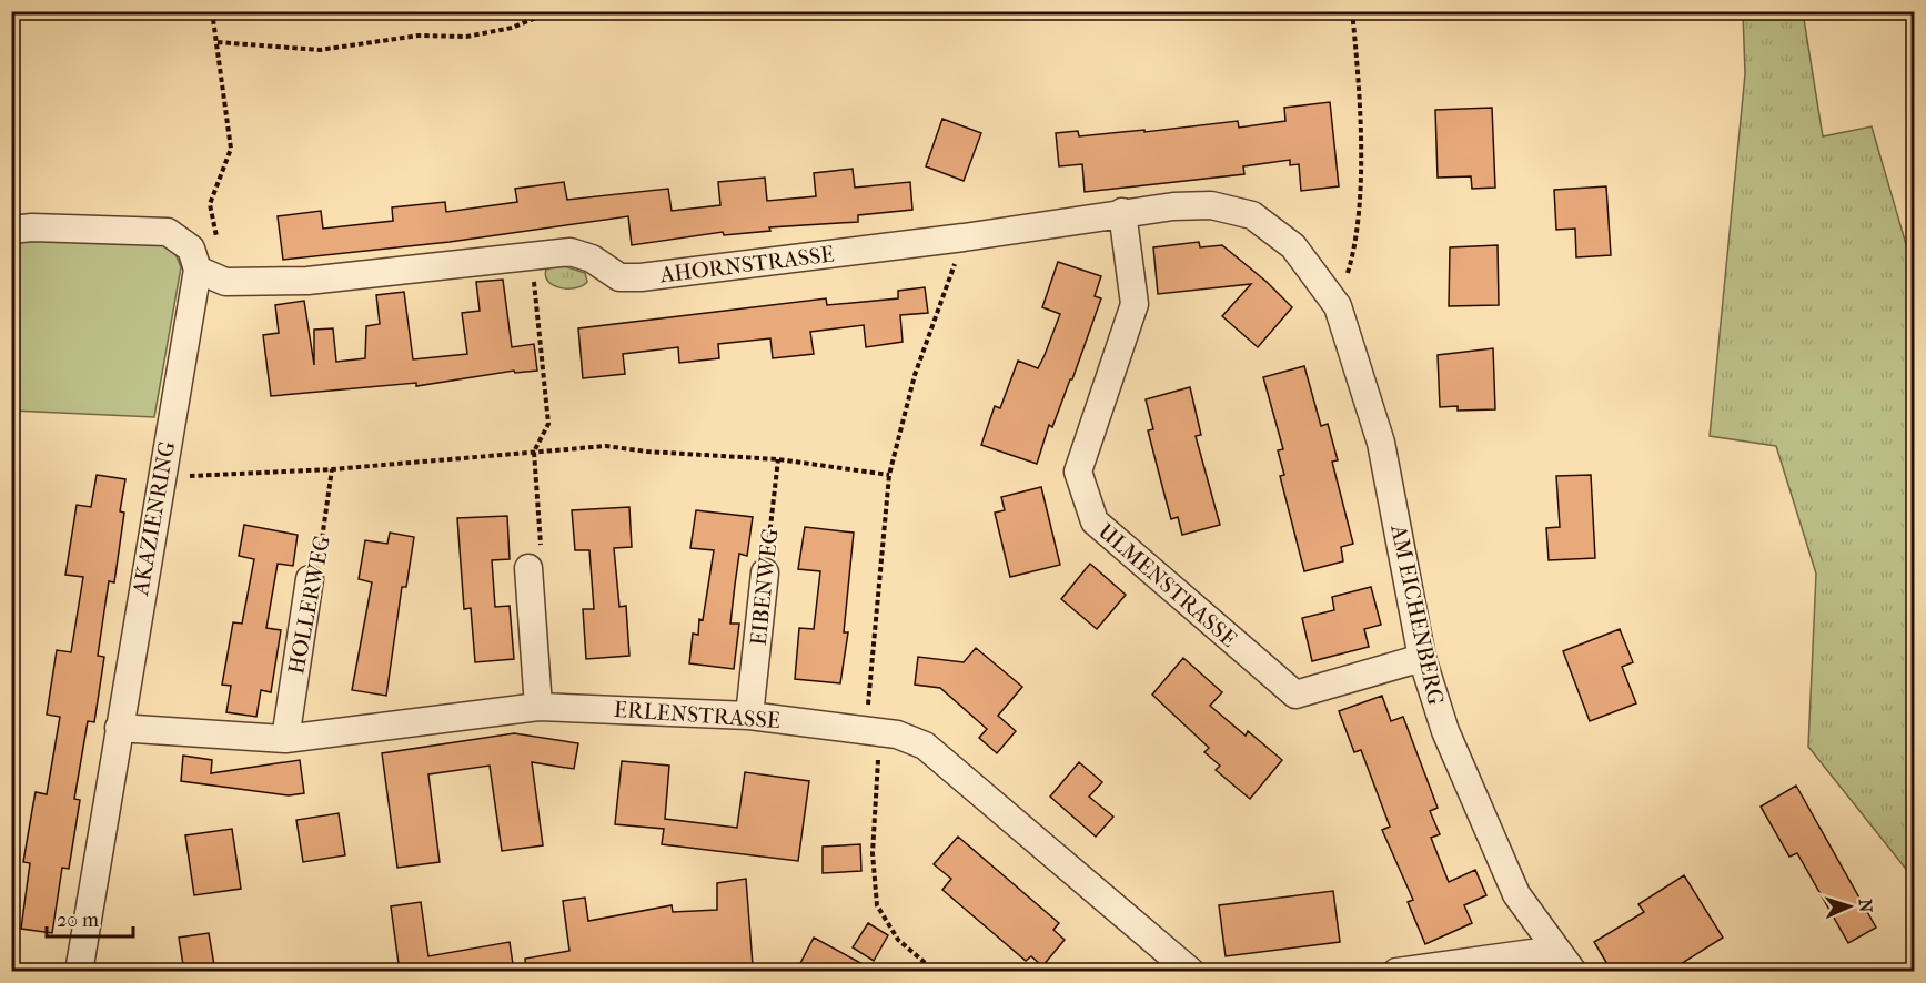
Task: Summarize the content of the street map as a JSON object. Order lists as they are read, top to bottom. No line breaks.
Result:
{"streets":{"street":["AHORNSTRASSE","AKAZIENRING","ULMENSTRASSE","EIBENWEG","HOLLERWEG","AM EICHENBERG","ERLENSTRASSE"]},"crossings":[["AHORNSTRASSE","AKAZIENRING"],["AHORNSTRASSE","ULMENSTRASSE"],["AHORNSTRASSE","AM EICHENBERG"],["AKAZIENRING","ERLENSTRASSE"],["ULMENSTRASSE","AM EICHENBERG"],["EIBENWEG","ERLENSTRASSE"],["HOLLERWEG","ERLENSTRASSE"]],"scale_bar":"20 m","north":"right"}
